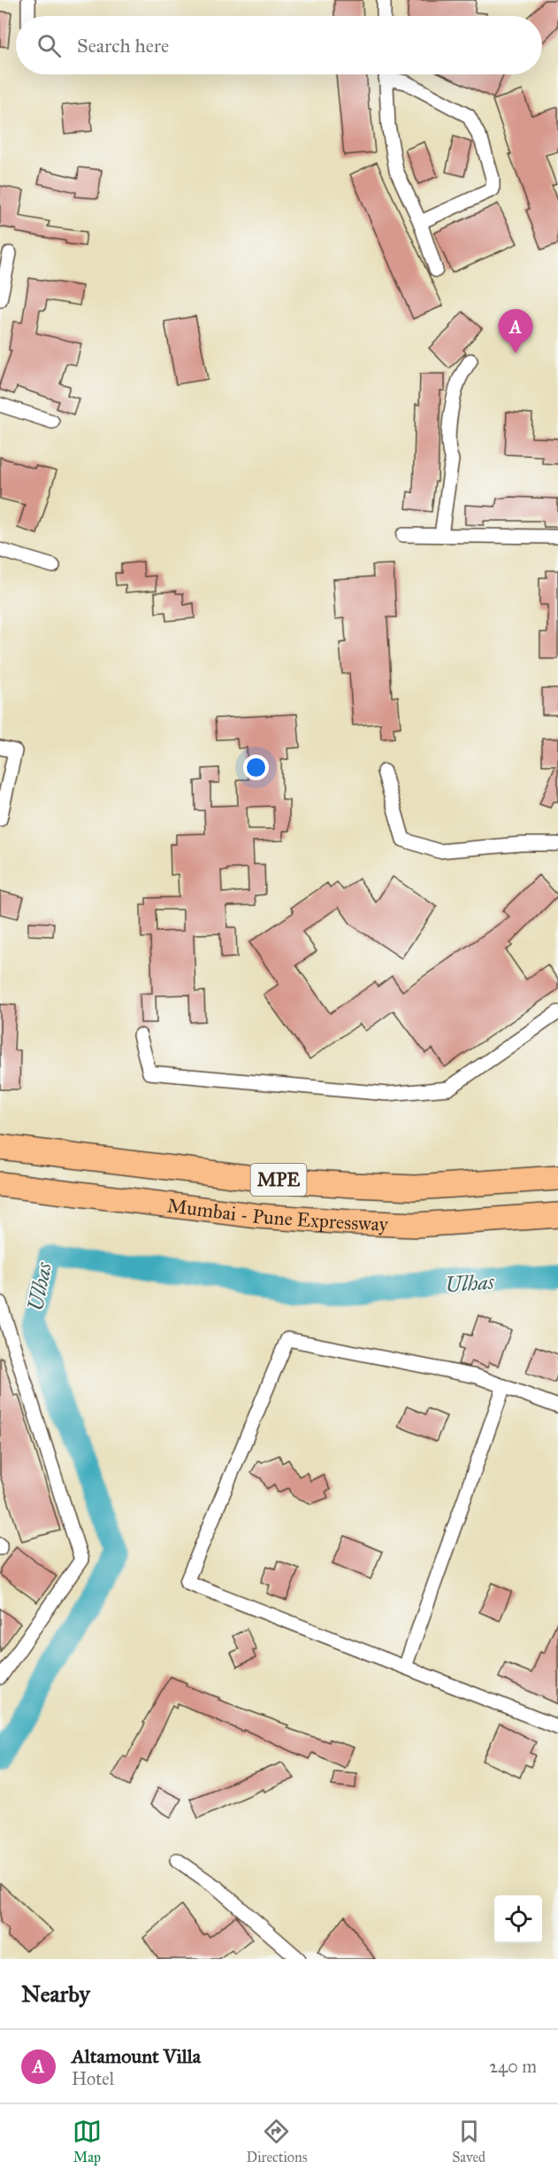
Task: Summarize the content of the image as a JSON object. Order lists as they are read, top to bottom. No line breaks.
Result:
{"streets":{"highway":["MPE","Mumbai - Pune Expressway"]},"water":["Ulhas"],"page":{"search":"Search here","pins":"A","heading":"Nearby","list":[{"mark":"A","name":"Altamount Villa","note":"Hotel","value":"240 m"}],"nav":["Map","Directions","Saved"]}}
